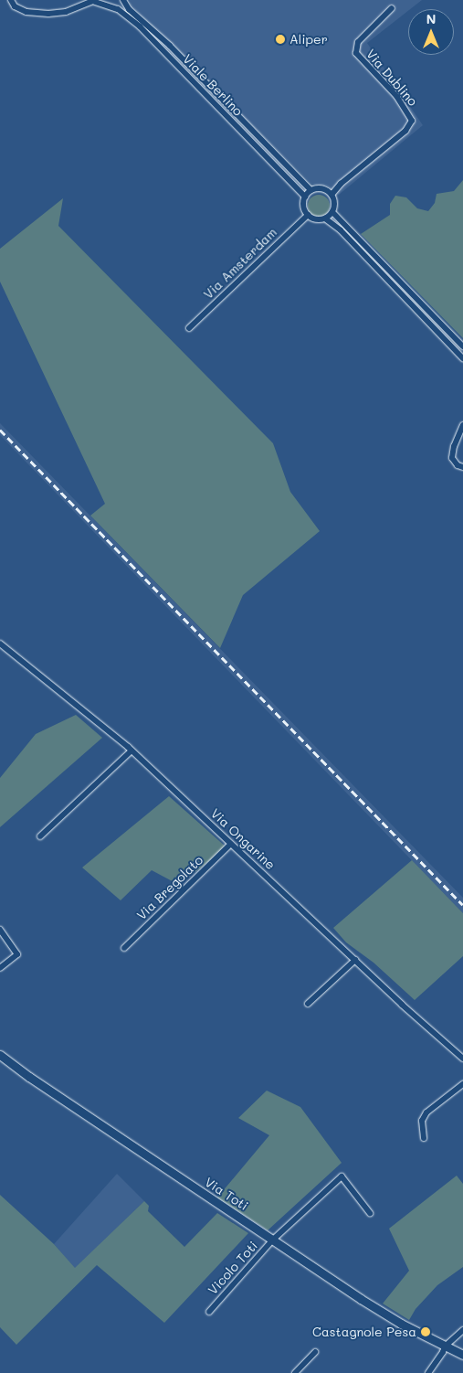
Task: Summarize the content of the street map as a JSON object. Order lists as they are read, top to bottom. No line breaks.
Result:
{"streets":{"main road":["Via Toti"],"street":["Via Dublino","Viale Berlino","Via Amsterdam","Via Ongarine","Via Bregolato","Vicolo Toti"]},"crossings":[["Via Dublino","Viale Berlino"],["Via Dublino","Via Amsterdam"],["Viale Berlino","Via Amsterdam"],["Via Ongarine","Via Bregolato"],["Via Toti","Vicolo Toti"]],"places":["Aliper","Castagnole Pesa"],"north":"top"}
